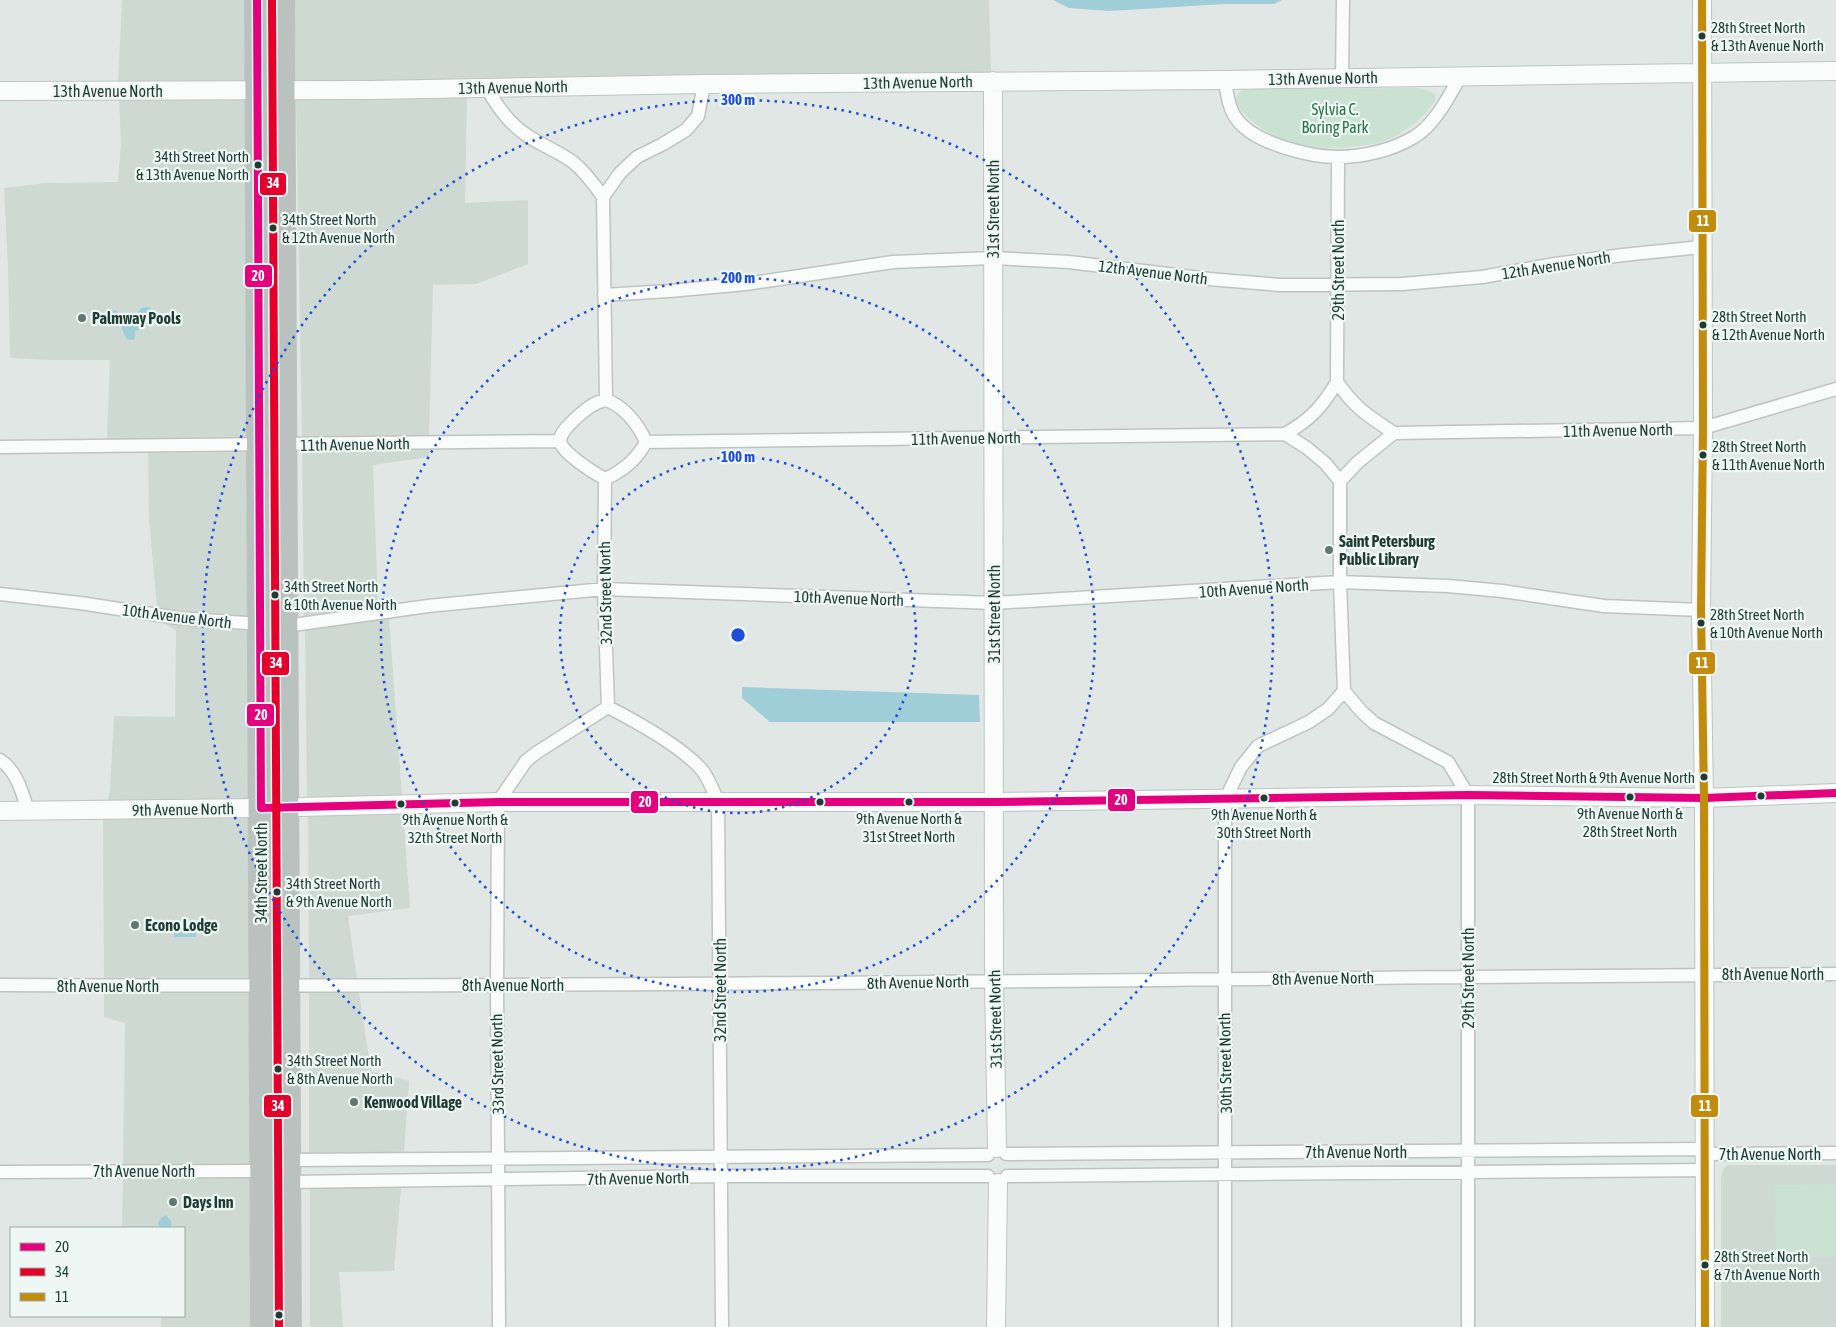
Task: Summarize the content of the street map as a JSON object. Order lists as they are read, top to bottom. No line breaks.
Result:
{"streets":{"highway":["34th Street North"],"street":["13th Avenue North","31st Street North","12th Avenue North","29th Street North","11th Avenue North","10th Avenue North","32nd Street North","9th Avenue North","8th Avenue North","30th Street North","33rd Street North","7th Avenue North"]},"crossings":[["13th Avenue North","31st Street North"],["13th Avenue North","34th Street North"],["31st Street North","12th Avenue North"],["31st Street North","11th Avenue North"],["31st Street North","10th Avenue North"],["31st Street North","9th Avenue North"],["31st Street North","8th Avenue North"],["31st Street North","7th Avenue North"],["12th Avenue North","29th Street North"],["29th Street North","9th Avenue North"],["29th Street North","8th Avenue North"],["29th Street North","7th Avenue North"],["11th Avenue North","32nd Street North"],["11th Avenue North","34th Street North"],["10th Avenue North","32nd Street North"],["10th Avenue North","34th Street North"],["32nd Street North","9th Avenue North"],["32nd Street North","8th Avenue North"],["32nd Street North","7th Avenue North"],["9th Avenue North","34th Street North"],["9th Avenue North","30th Street North"],["9th Avenue North","33rd Street North"],["34th Street North","8th Avenue North"],["34th Street North","7th Avenue North"],["8th Avenue North","30th Street North"],["8th Avenue North","33rd Street North"],["30th Street North","7th Avenue North"],["33rd Street North","7th Avenue North"]],"parks":["Sylvia C. Boring Park"],"places":["28th Street North & 13th Avenue North","34th Street North & 13th Avenue North","34th Street North & 12th Avenue North","Palmway Pools","28th Street North & 12th Avenue North","28th Street North & 11th Avenue North","Saint Petersburg Public Library","34th Street North & 10th Avenue North","28th Street North & 10th Avenue North","28th Street North & 9th Avenue North","9th Avenue North & 28th Street North","9th Avenue North & 30th Street North","9th Avenue North & 31st Street North","9th Avenue North & 32th Street North","34th Street North & 9th Avenue North","Econo Lodge","34th Street North & 8th Avenue North","Kenwood Village","Days Inn","28th Street North & 7th Avenue North"],"lines":["transit line 20","transit line 34","transit line 11"],"legend":["20","34","11"],"rings":["300 m","200 m","100 m"]}
